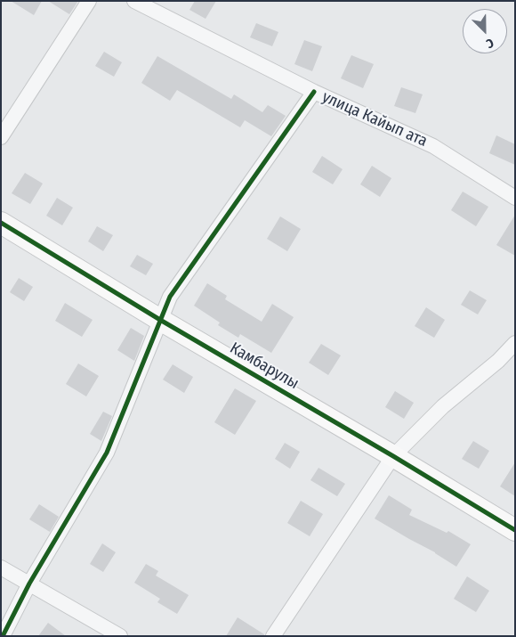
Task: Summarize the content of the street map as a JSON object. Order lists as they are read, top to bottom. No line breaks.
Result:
{"streets":{"street":["улица Кайып ата","Камбарулы"]},"north":"bottom right"}
